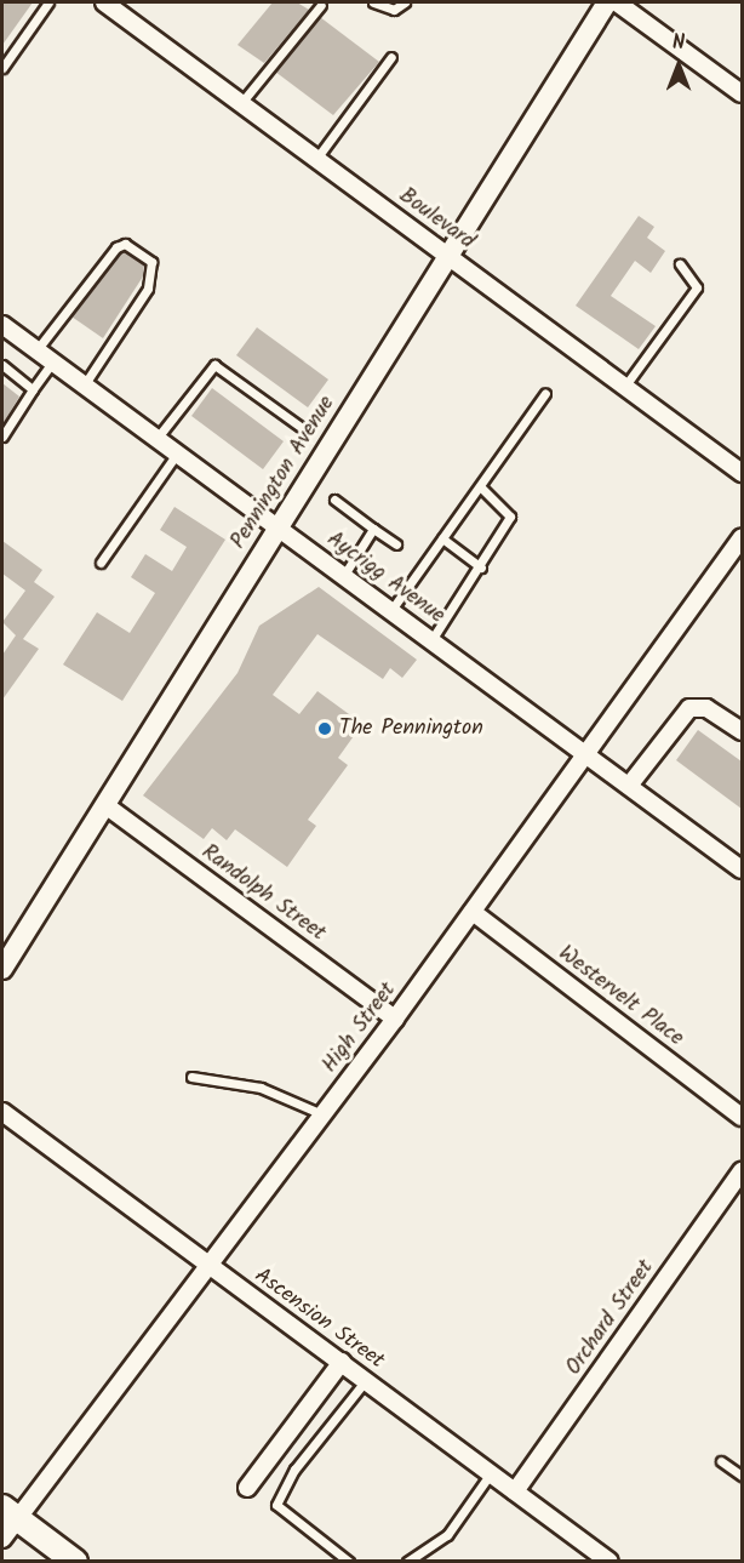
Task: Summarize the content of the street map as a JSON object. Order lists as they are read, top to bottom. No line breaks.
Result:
{"streets":{"street":["Boulevard","Pennington Avenue","Aycrigg Avenue","Randolph Street","Westervelt Place","High Street","Orchard Street","Ascension Street"]},"crossings":[["Boulevard","Pennington Avenue"],["Pennington Avenue","Aycrigg Avenue"],["Pennington Avenue","Randolph Street"],["Aycrigg Avenue","High Street"],["Randolph Street","High Street"],["Westervelt Place","High Street"],["High Street","Ascension Street"],["Orchard Street","Ascension Street"]],"places":["The Pennington"],"north":"top"}
